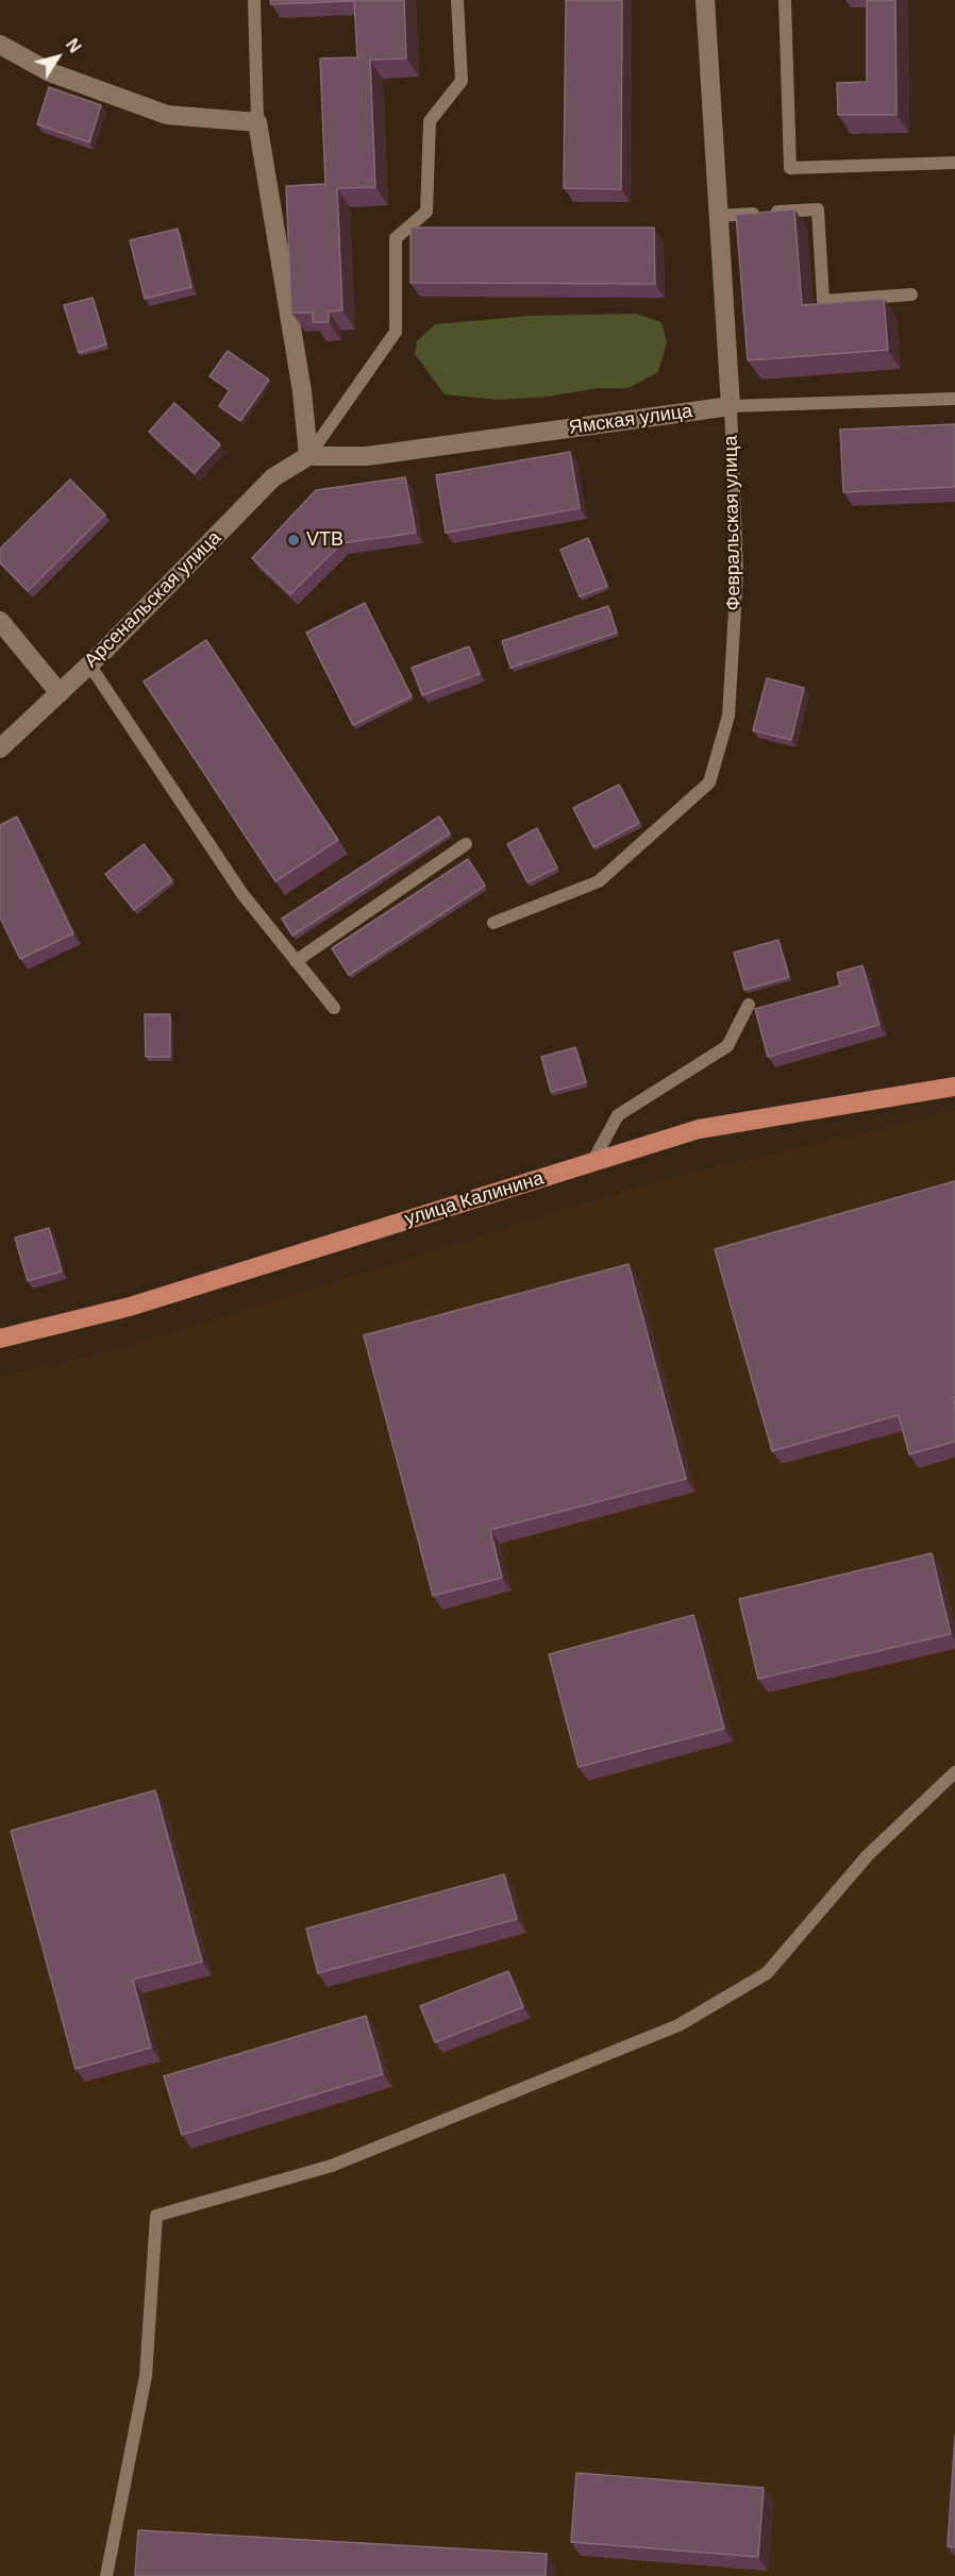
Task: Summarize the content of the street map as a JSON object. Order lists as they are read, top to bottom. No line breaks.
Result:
{"streets":{"main road":["улица Калинина"],"street":["Ямская улица","Февральская улица","Арсенальская улица"]},"crossings":[["Ямская улица","Февральская улица"],["Ямская улица","Арсенальская улица"]],"places":["VTB"],"north":"top right"}
